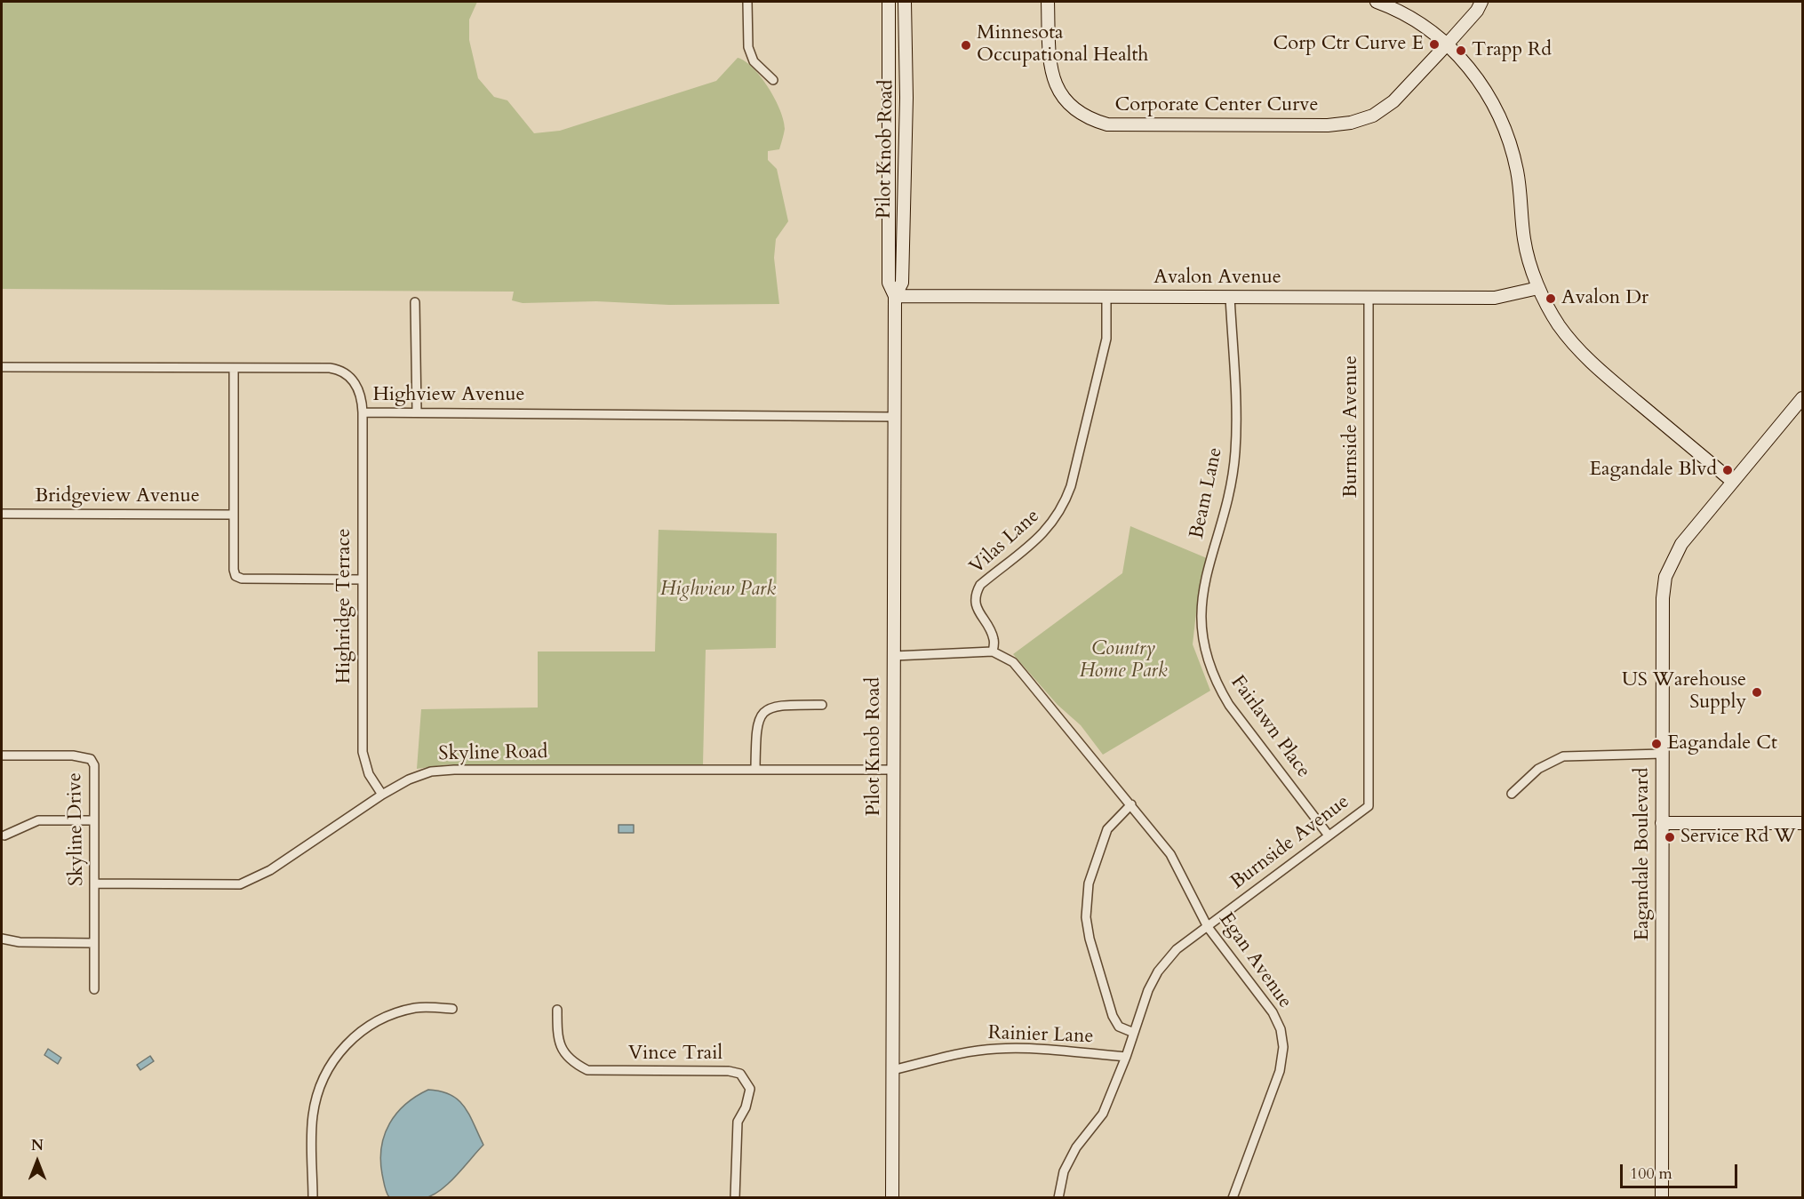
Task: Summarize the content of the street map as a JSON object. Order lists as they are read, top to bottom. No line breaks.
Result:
{"streets":{"street":["Corporate Center Curve","Pilot Knob Road","Avalon Avenue","Highview Avenue","Burnside Avenue","Beam Lane","Bridgeview Avenue","Vilas Lane","Highridge Terrace","Fairlawn Place","Skyline Road","Skyline Drive","Eagandale Boulevard","Egan Avenue","Rainier Lane","Vince Trail"]},"crossings":[["Pilot Knob Road","Avalon Avenue"],["Pilot Knob Road","Highview Avenue"],["Pilot Knob Road","Skyline Road"],["Pilot Knob Road","Rainier Lane"],["Avalon Avenue","Burnside Avenue"],["Avalon Avenue","Beam Lane"],["Avalon Avenue","Vilas Lane"],["Highview Avenue","Highridge Terrace"],["Burnside Avenue","Fairlawn Place"],["Burnside Avenue","Egan Avenue"],["Burnside Avenue","Rainier Lane"],["Beam Lane","Fairlawn Place"],["Vilas Lane","Egan Avenue"],["Highridge Terrace","Skyline Road"],["Skyline Road","Skyline Drive"]],"parks":["Highview Park","Country Home Park"],"places":["Corp Ctr Curve E","Minnesota Occupational Health","Trapp Rd","Avalon Dr","Eagandale Blvd","US Warehouse Supply","Eagandale Ct","Service Rd W"],"scale_bar":"100 m","north":"top"}
